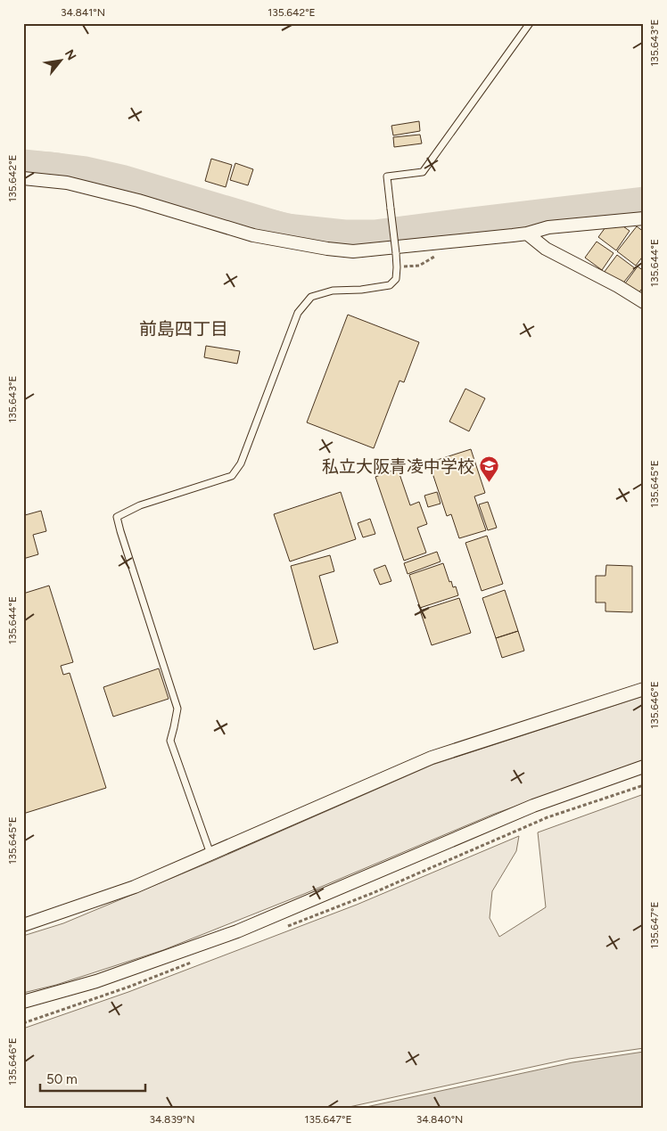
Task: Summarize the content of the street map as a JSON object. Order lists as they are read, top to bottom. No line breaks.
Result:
{"districts":["前島四丁目"],"places":{"school or university":["私立大阪青凌中学校"]},"scale_bar":"50 m","north":"top right","coordinates":["34.841°N","135.642°E","135.643°E","135.644°E","135.645°E","135.646°E","135.647°E","34.839°N","34.840°N"]}
